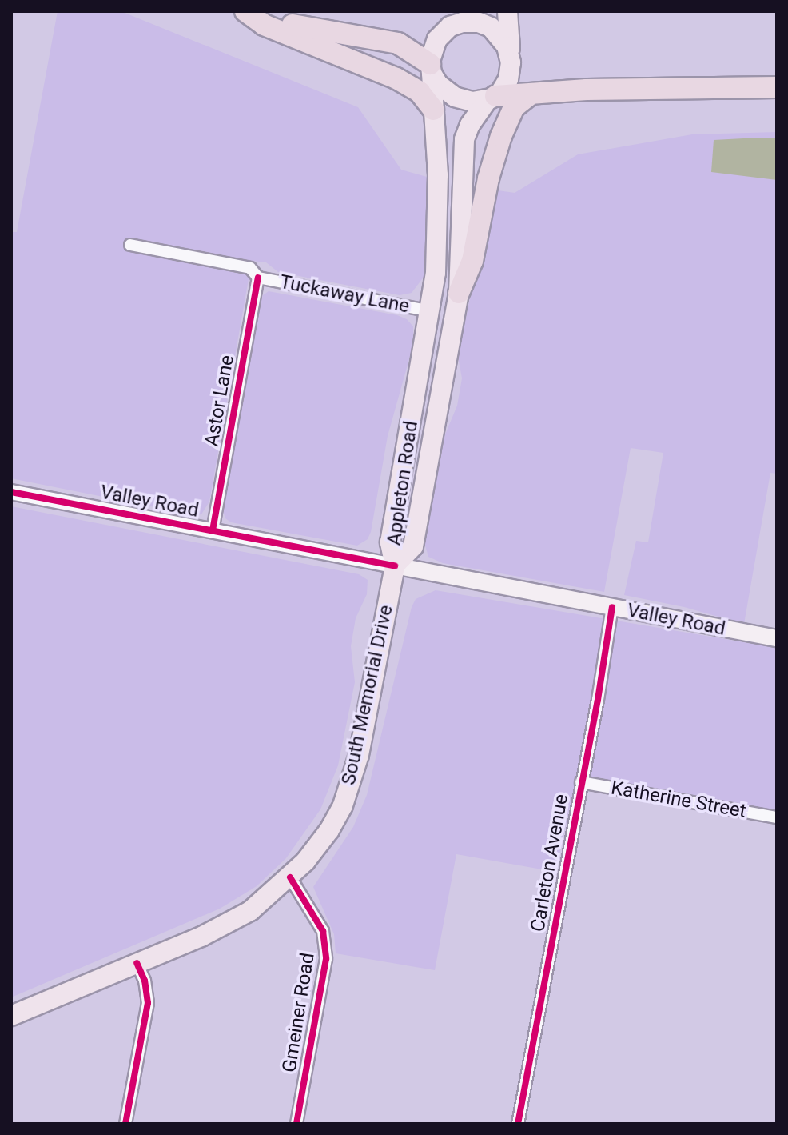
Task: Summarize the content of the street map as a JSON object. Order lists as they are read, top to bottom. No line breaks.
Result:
{"streets":{"main road":["Appleton Road","Valley Road","South Memorial Drive"],"street":["Tuckaway Lane","Astor Lane","Katherine Street","Carleton Avenue","Gmeiner Road"]},"crossings":[["Tuckaway Lane","Astor Lane"],["Tuckaway Lane","Appleton Road"],["Astor Lane","Valley Road"],["Appleton Road","Valley Road"],["Appleton Road","South Memorial Drive"],["Valley Road","South Memorial Drive"],["Valley Road","Carleton Avenue"],["South Memorial Drive","Gmeiner Road"],["Katherine Street","Carleton Avenue"]]}
